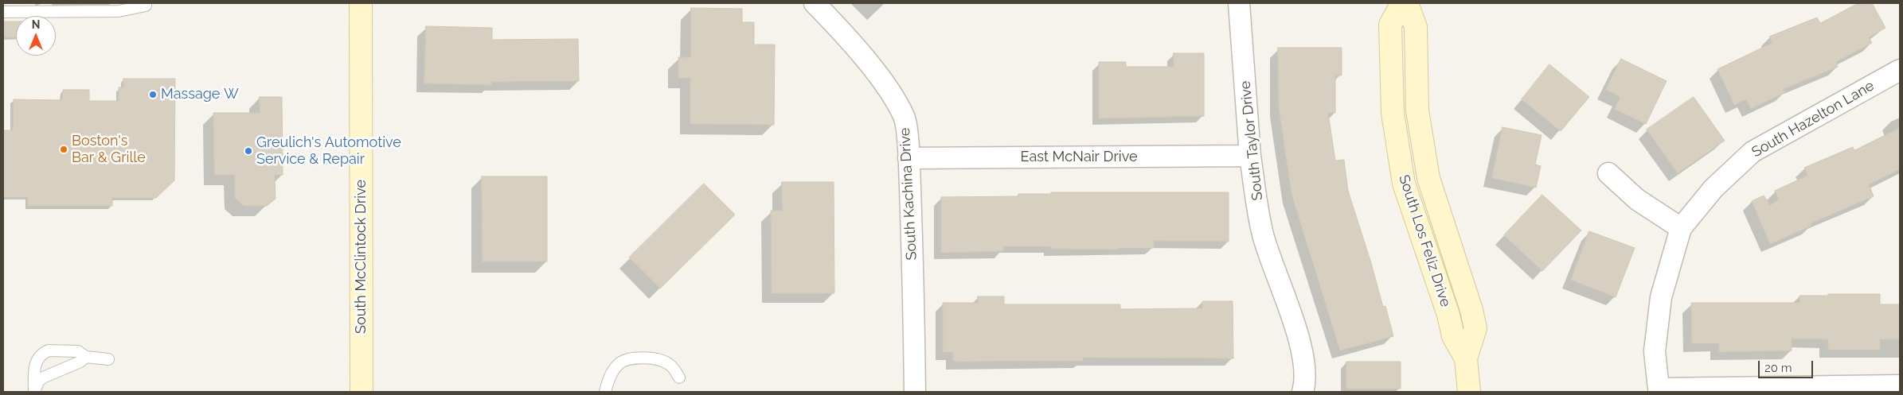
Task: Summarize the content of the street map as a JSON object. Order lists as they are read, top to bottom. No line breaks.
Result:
{"streets":{"street":["South Hazelton Lane","South Taylor Drive","East McNair Drive","South Kachina Drive","South Los Feliz Drive","South McClintock Drive"]},"crossings":[["South Taylor Drive","East McNair Drive"],["East McNair Drive","South Kachina Drive"]],"places":["Massage W","Boston's Bar & Grille","Greulich's Automotive Service & Repair"],"scale_bar":"20 m","north":"top"}
